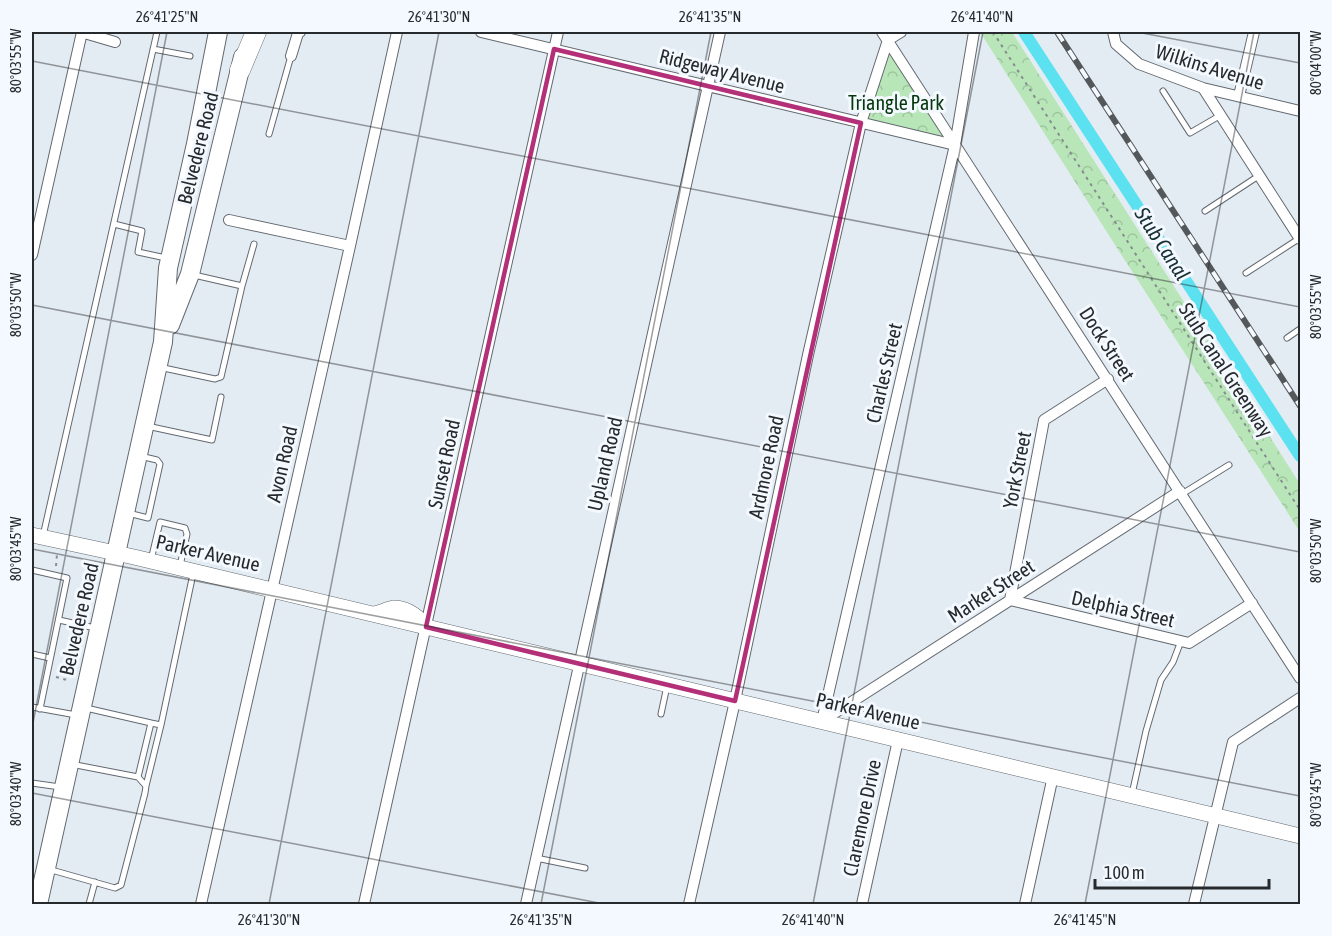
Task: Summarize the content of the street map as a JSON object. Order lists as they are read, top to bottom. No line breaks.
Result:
{"streets":{"main road":["Belvedere Road"],"street":["Wilkins Avenue","Ridgeway Avenue","Dock Street","Charles Street","Avon Road","Sunset Road","Upland Road","Ardmore Road","York Street","Parker Avenue","Market Street","Delphia Street","Claremore Drive"],"path":["Stub Canal Greenway"]},"crossings":[["Ridgeway Avenue","Dock Street"],["Ridgeway Avenue","Charles Street"],["Ridgeway Avenue","Sunset Road"],["Ridgeway Avenue","Upland Road"],["Ridgeway Avenue","Ardmore Road"],["Belvedere Road","Parker Avenue"],["Dock Street","Charles Street"],["Dock Street","Ardmore Road"],["Dock Street","York Street"],["Dock Street","Market Street"],["Dock Street","Delphia Street"],["Charles Street","Parker Avenue"],["Charles Street","Market Street"],["Avon Road","Parker Avenue"],["Sunset Road","Parker Avenue"],["Upland Road","Parker Avenue"],["Ardmore Road","Parker Avenue"],["York Street","Market Street"],["York Street","Delphia Street"],["Parker Avenue","Market Street"],["Parker Avenue","Claremore Drive"],["Market Street","Delphia Street"]],"water":["Stub Canal"],"parks":["Triangle Park"],"scale_bar":"100 m","coordinates":["26°41'25\"N","26°41'30\"N","26°41'35\"N","26°41'40\"N","80°03'55\"W","80°04'00\"W","80°03'50\"W","80°03'45\"W","80°03'40\"W","26°41'45\"N"]}
